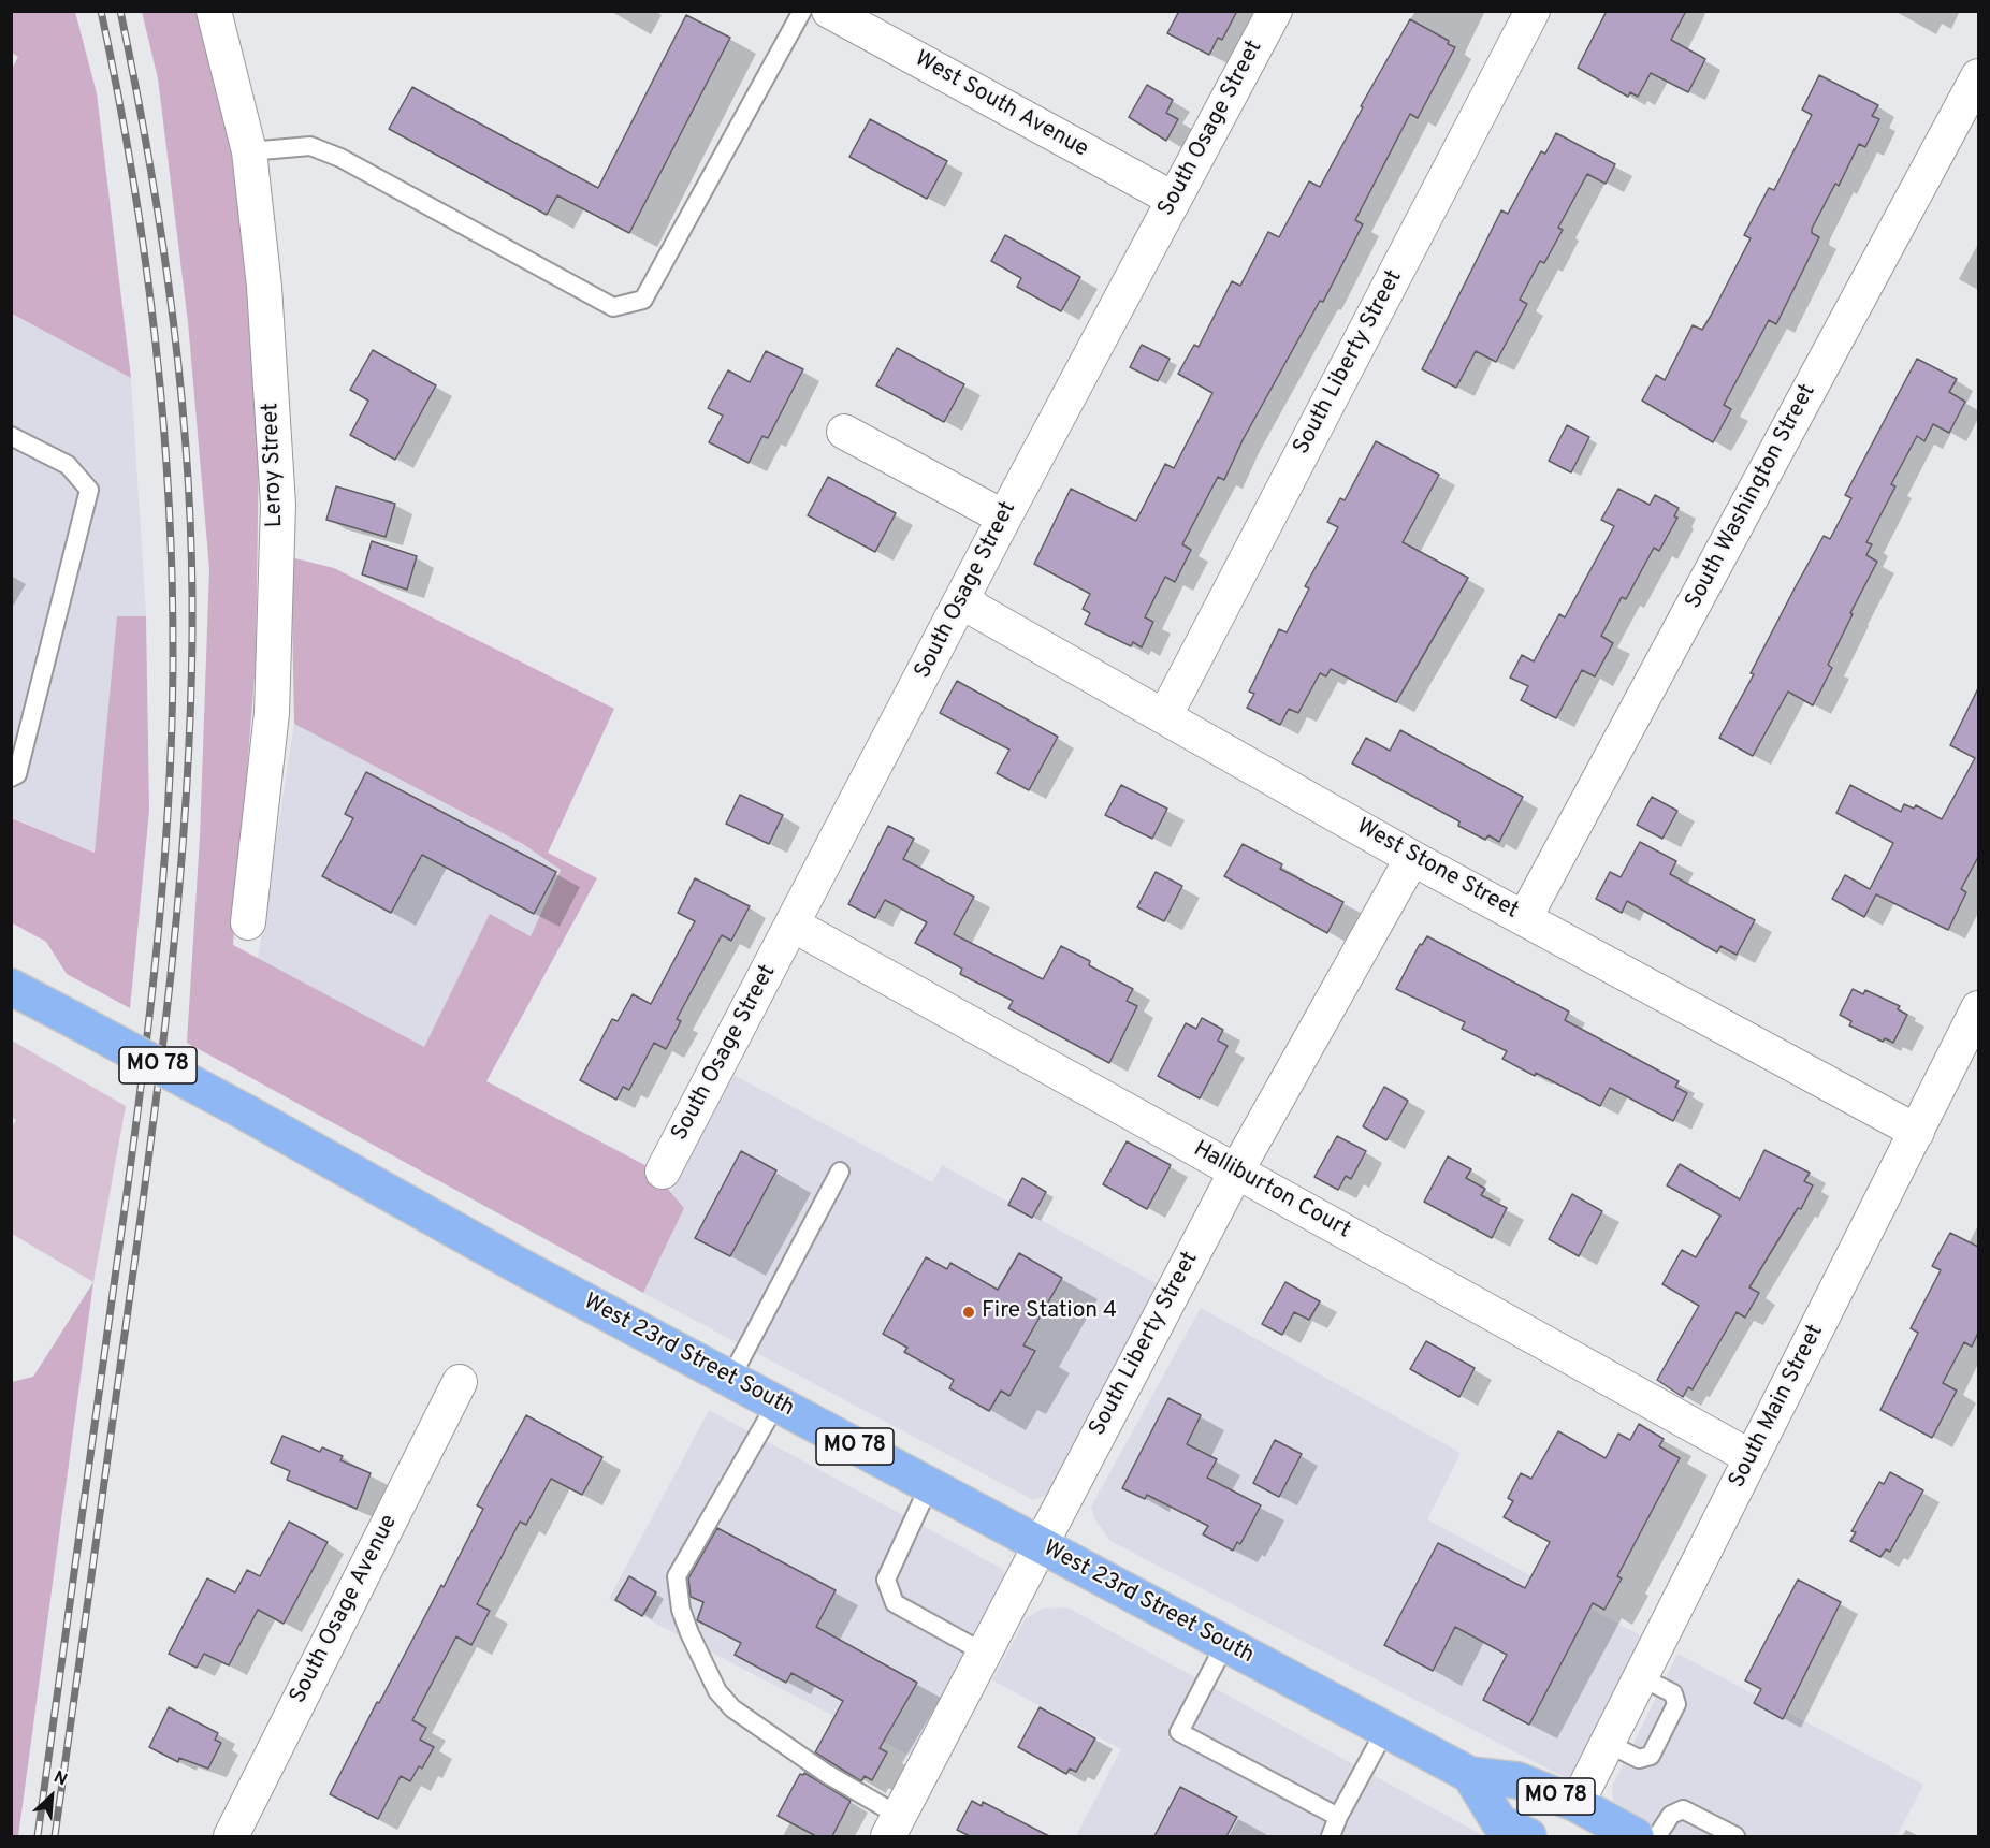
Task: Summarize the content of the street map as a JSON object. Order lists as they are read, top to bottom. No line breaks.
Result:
{"streets":{"main road":["MO 78","West 23rd Street South"],"street":["West South Avenue","South Osage Street","South Liberty Street","Leroy Street","South Washington Street","West Stone Street","Halliburton Court","South Main Street","South Osage Avenue"]},"crossings":[["West South Avenue","South Osage Street"],["South Osage Street","West Stone Street"],["South Osage Street","Halliburton Court"],["South Liberty Street","West Stone Street"],["South Liberty Street","Halliburton Court"],["South Liberty Street","West 23rd Street South"],["South Washington Street","West Stone Street"],["West Stone Street","South Main Street"],["MO 78","West 23rd Street South"],["MO 78","South Main Street"],["Halliburton Court","South Main Street"]],"places":["Fire Station 4"],"north":"top right"}
